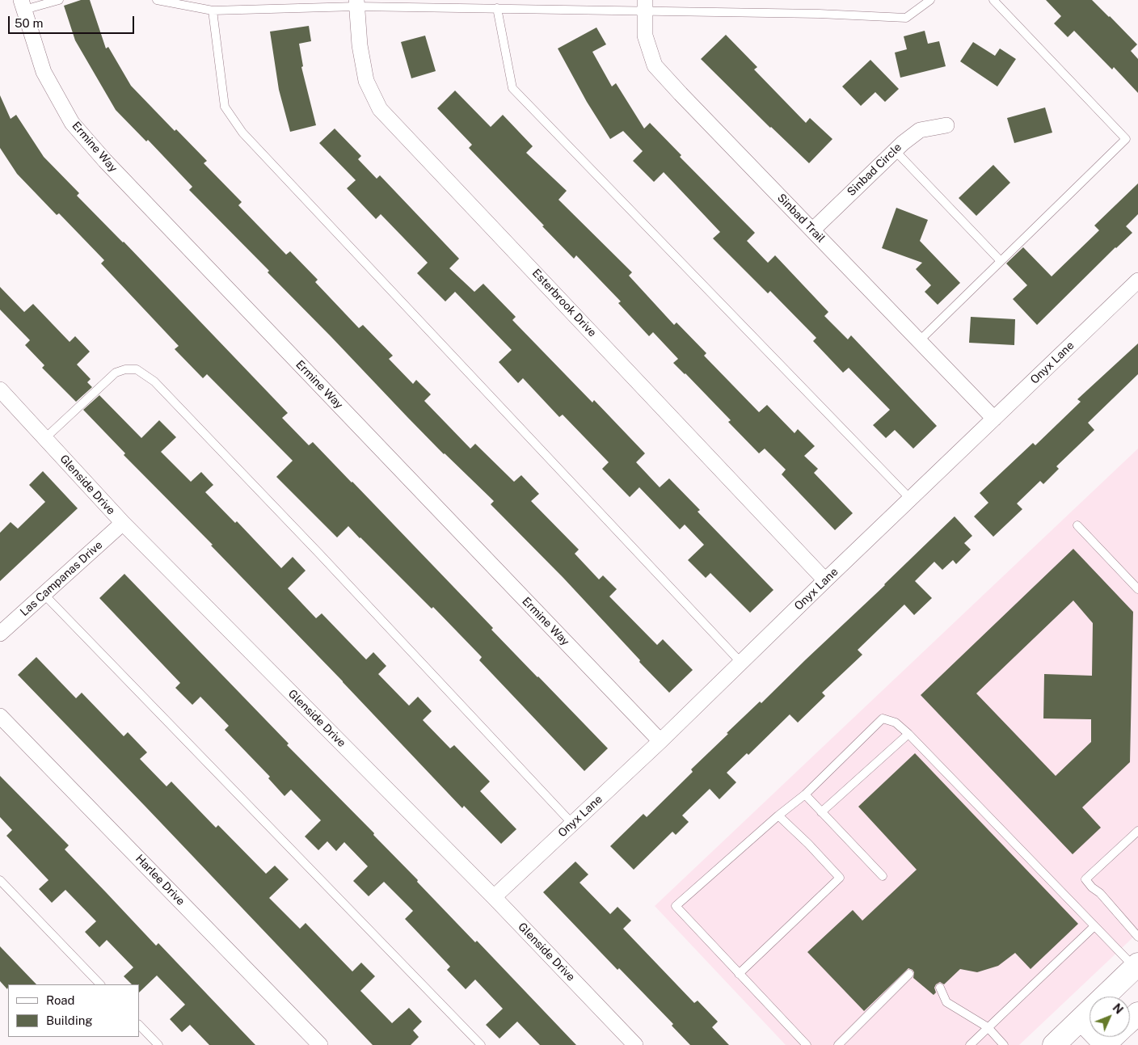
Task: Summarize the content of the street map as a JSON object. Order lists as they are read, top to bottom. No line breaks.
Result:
{"streets":{"street":["Ermine Way","Sinbad Circle","Sinbad Trail","Esterbrook Drive","Onyx Lane","Glenside Drive","Las Campanas Drive","Harlee Drive"]},"crossings":[["Ermine Way","Onyx Lane"],["Sinbad Circle","Sinbad Trail"],["Sinbad Trail","Onyx Lane"],["Esterbrook Drive","Onyx Lane"],["Onyx Lane","Glenside Drive"],["Glenside Drive","Las Campanas Drive"]],"legend":["Road","Building"],"scale_bar":"50 m","north":"top right"}
